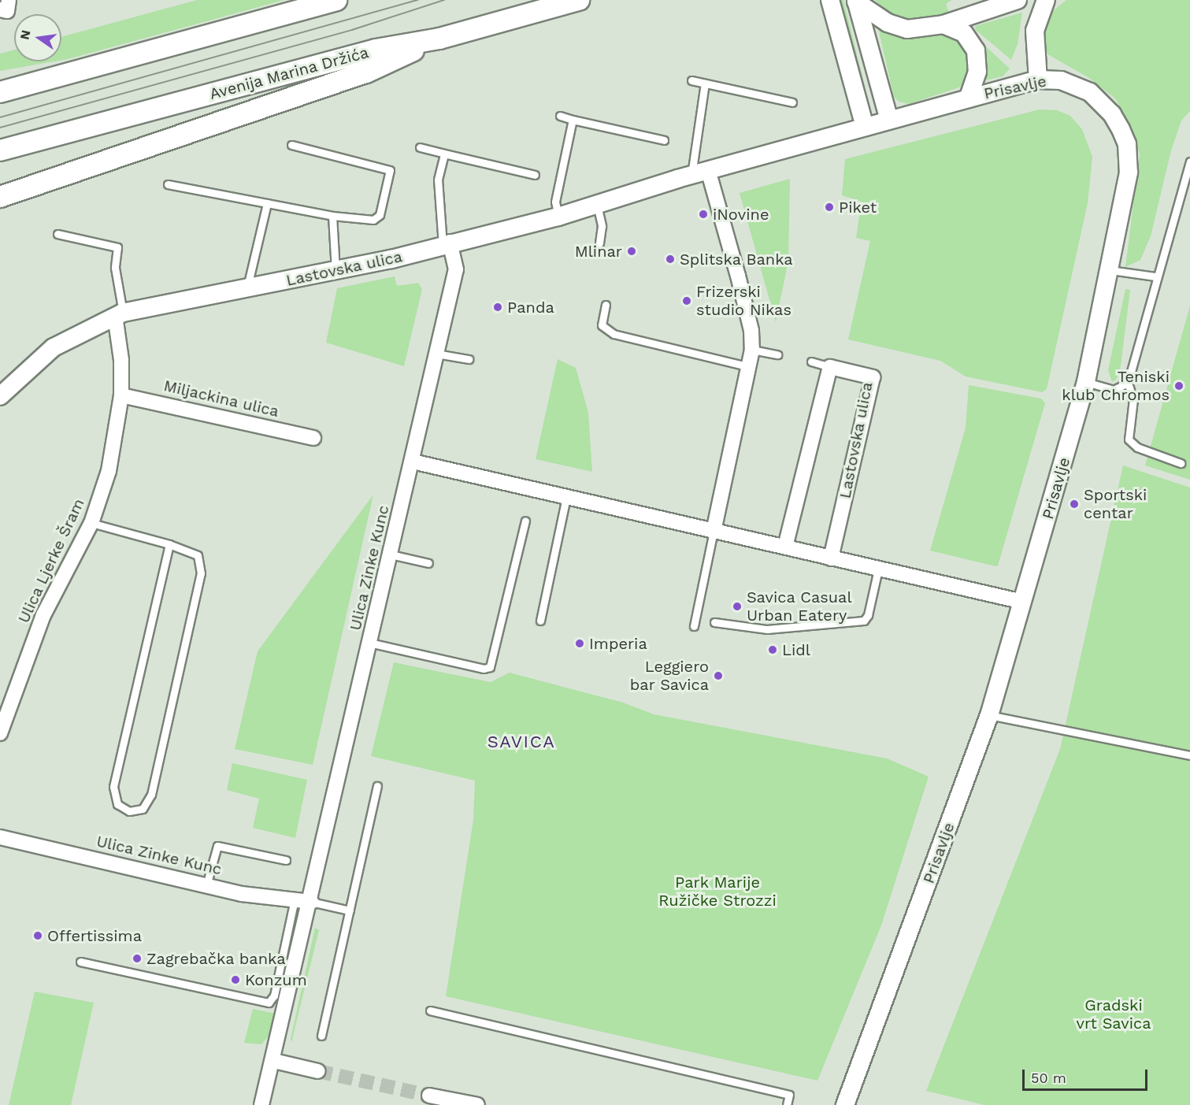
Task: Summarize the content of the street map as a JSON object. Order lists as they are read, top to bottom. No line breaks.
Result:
{"streets":{"main road":["Avenija Marina Držića"],"street":["Prisavlje","Lastovska ulica","Miljackina ulica","Ulica Ljerke Šram","Ulica Zinke Kunc"]},"crossings":[["Prisavlje","Lastovska ulica"],["Lastovska ulica","Ulica Ljerke Šram"],["Lastovska ulica","Ulica Zinke Kunc"],["Miljackina ulica","Ulica Ljerke Šram"]],"districts":["SAVICA"],"parks":["Park Marije Ružičke Strozzi","Gradski vrt Savica"],"places":["Piket","iNovine","Mlinar","Splitska Banka","Frizerski studio Nikas","Panda","Teniski klub Chromos","Sportski centar","Savica Casual Urban Eatery","Imperia","Lidl","Leggiero bar Savica","Offertissima","Zagrebačka banka","Konzum"],"scale_bar":"50 m","north":"left"}
